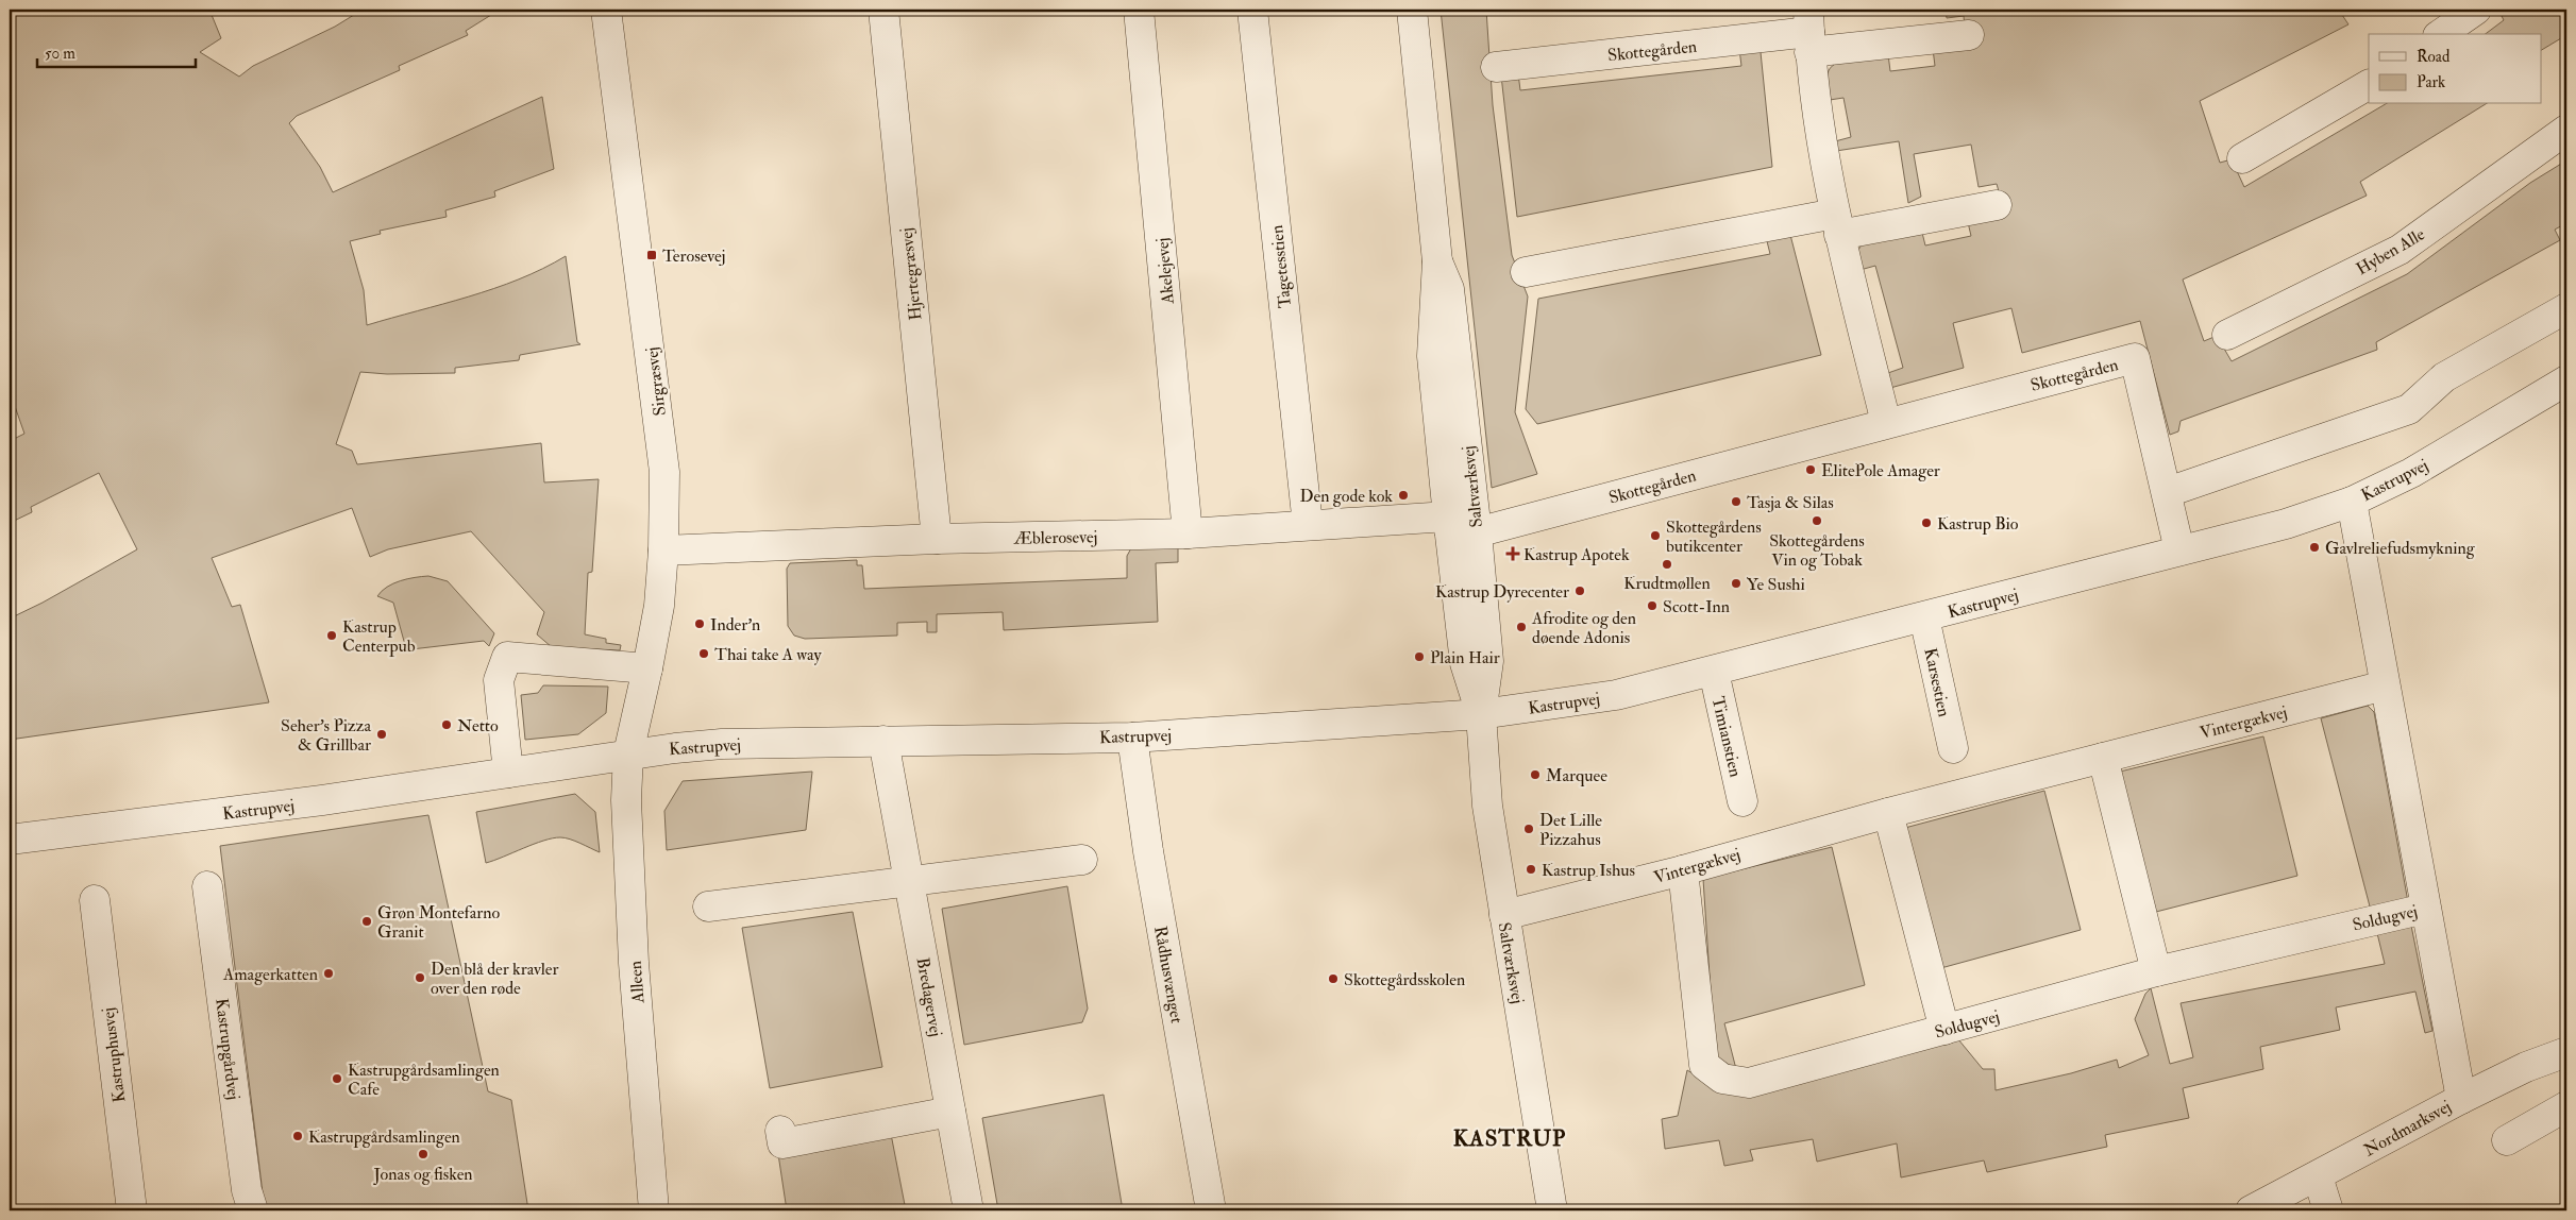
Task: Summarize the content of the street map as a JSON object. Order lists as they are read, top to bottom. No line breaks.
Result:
{"streets":{"street":["Skottegården","Hyben Alle","Tagetesstien","Akelejevej","Hjertegræsvej","Sirgræsvej","Kastrupvej","Saltværksvej","Æblerosevej","Karsestien","Vintergækvej","Timianstien","Soldugvej","Rådhusvænget","Alleen","Bredagervej","Kastrupgårdvej","Kastruphusvej","Nordmarksvej"]},"crossings":[["Skottegården","Kastrupvej"],["Skottegården","Saltværksvej"],["Skottegården","Æblerosevej"],["Tagetesstien","Æblerosevej"],["Akelejevej","Æblerosevej"],["Hjertegræsvej","Æblerosevej"],["Sirgræsvej","Kastrupvej"],["Sirgræsvej","Æblerosevej"],["Sirgræsvej","Alleen"],["Kastrupvej","Saltværksvej"],["Kastrupvej","Karsestien"],["Kastrupvej","Timianstien"],["Kastrupvej","Soldugvej"],["Kastrupvej","Rådhusvænget"],["Kastrupvej","Alleen"],["Kastrupvej","Bredagervej"],["Saltværksvej","Æblerosevej"],["Saltværksvej","Vintergækvej"],["Vintergækvej","Soldugvej"],["Soldugvej","Nordmarksvej"]],"districts":["KASTRUP"],"places":{"transit":["Terosevej"],"other":["ElitePole Amager","Den gode kok","Tasja & Silas","Skottegårdens Vin og Tobak","Kastrup Bio","Skottegårdens butikcenter","Gavlreliefudsmykning","Krudtmøllen","Ye Sushi","Kastrup Dyrecenter","Scott-Inn","Inder'n","Afrodite og den døende Adonis","Kastrup Centerpub","Thai take A way","Plain Hair","Netto","Seher's Pizza & Grillbar","Marquee","Det Lille Pizzahus","Kastrup Ishus","Grøn Montefarno Granit","Amagerkatten","Den blå der kravler over den røde","Skottegårdsskolen","Kastrupgårdsamlingen Cafe","Kastrupgårdsamlingen","Jonas og fisken"],"health":["Kastrup Apotek"]},"legend":["Road","Park"],"scale_bar":"50 m"}
